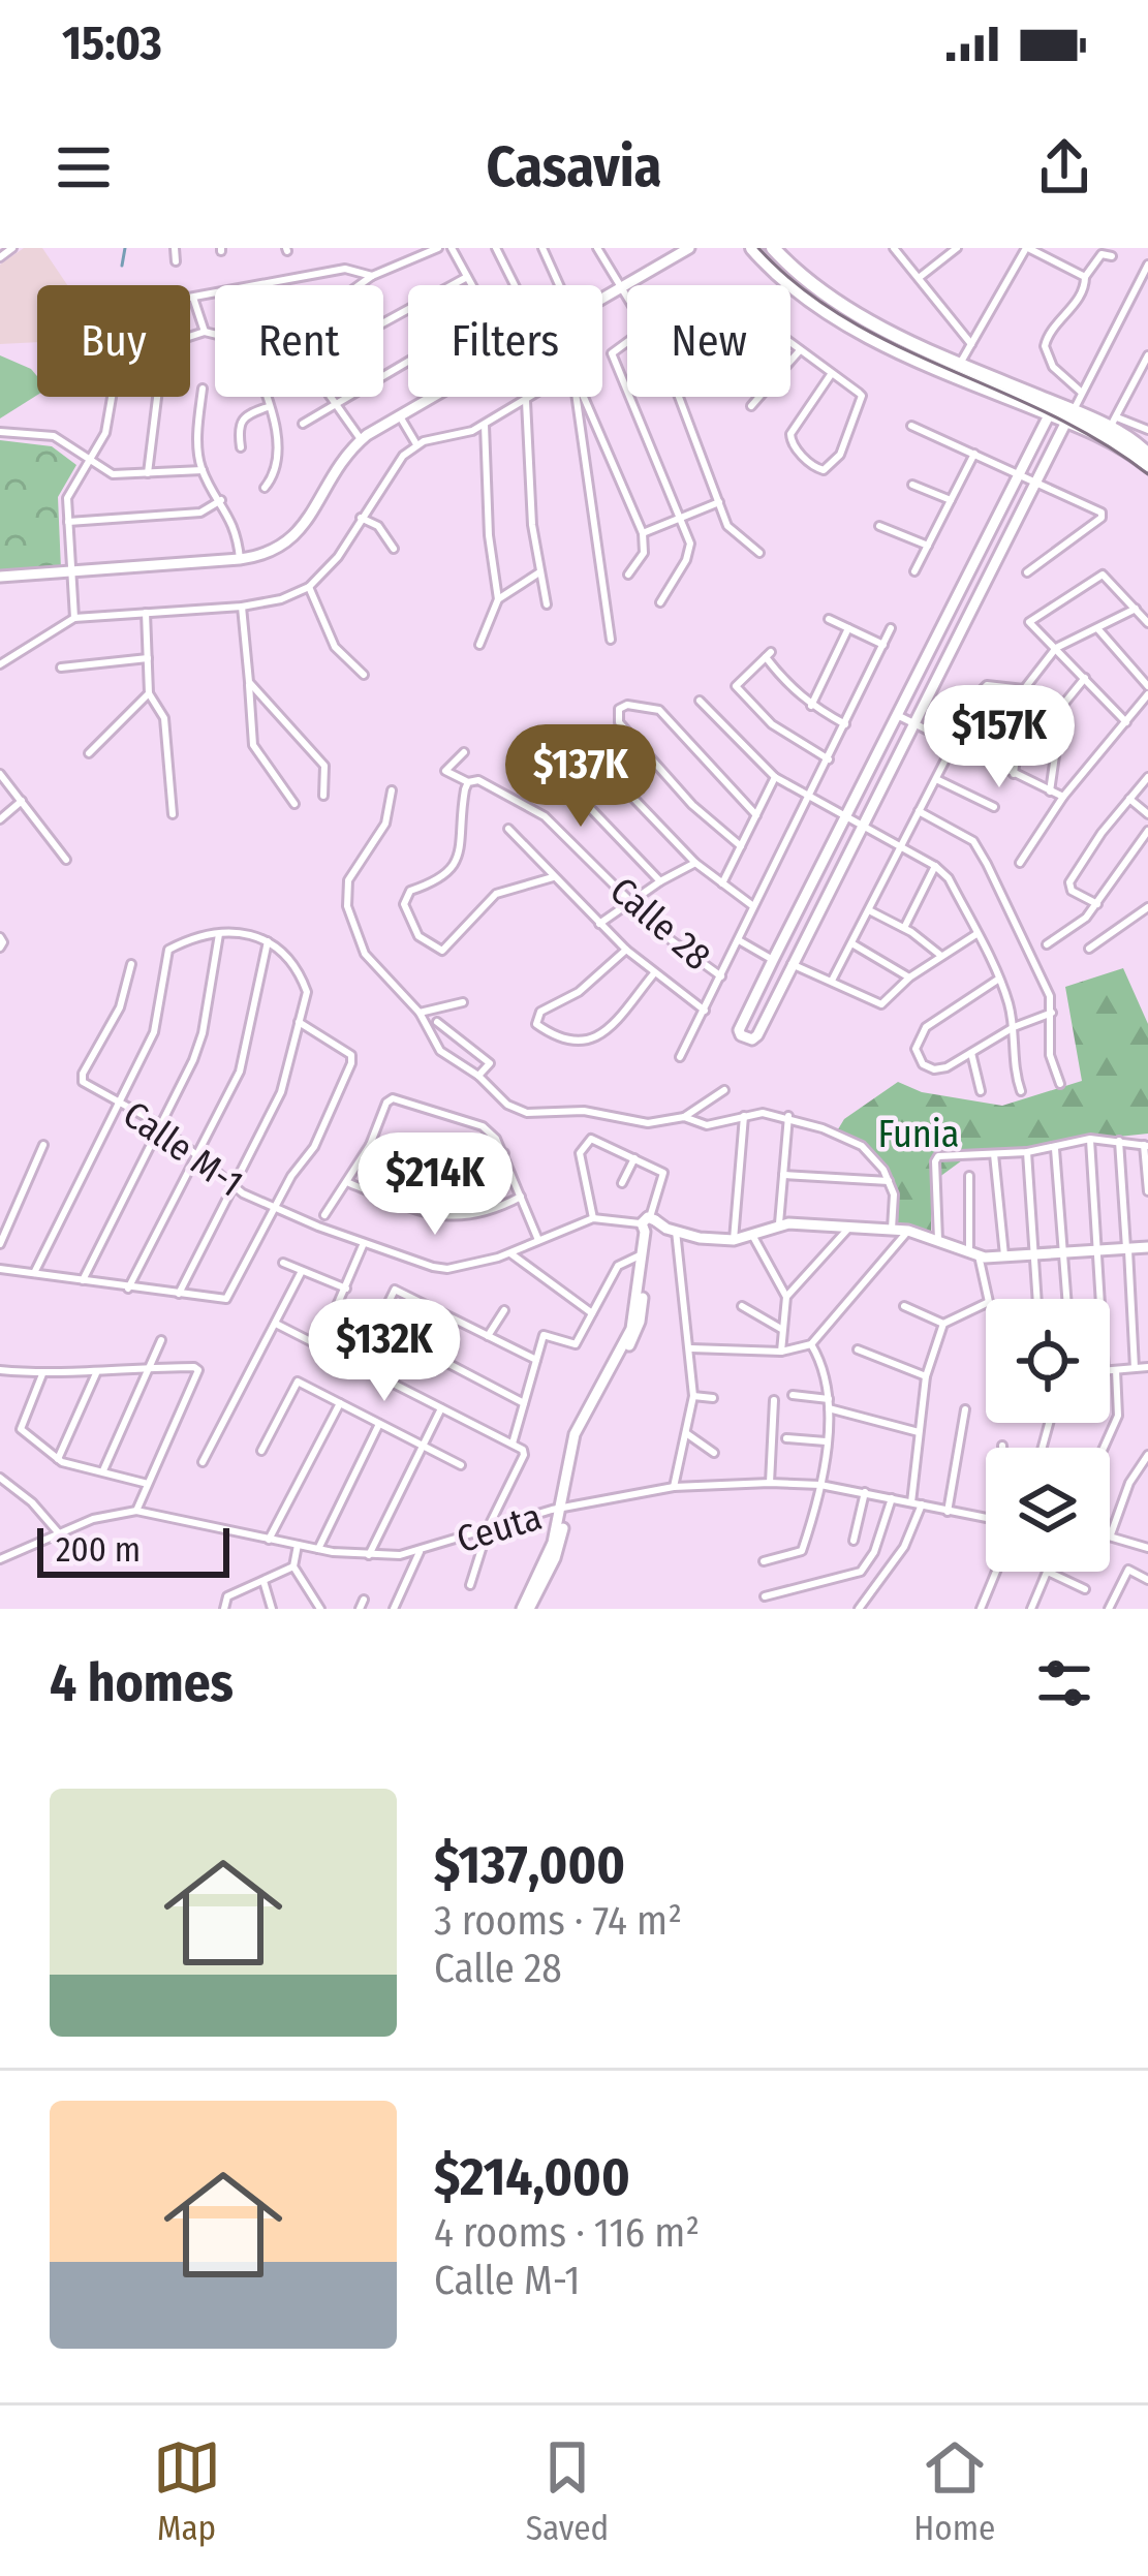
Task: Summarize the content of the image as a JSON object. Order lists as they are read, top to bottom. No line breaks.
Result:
{"streets":{"street":["Calle 28","Calle M-1","Ceuta"]},"parks":["Funia"],"scale_bar":"200 m","page":{"status":"15:03","header":"Casavia","chip":["Buy","Rent","Filters","New"],"price":["$157K","$137K","$214K","$132K"],"scale":"200 m","heading":"4 homes","list":[{"name":"$137,000","note":"3 rooms · 74 m² · Calle 28"},{"name":"$214,000","note":"4 rooms · 116 m² · Calle M-1"}],"tabs":["Map","Saved","Home"]}}
